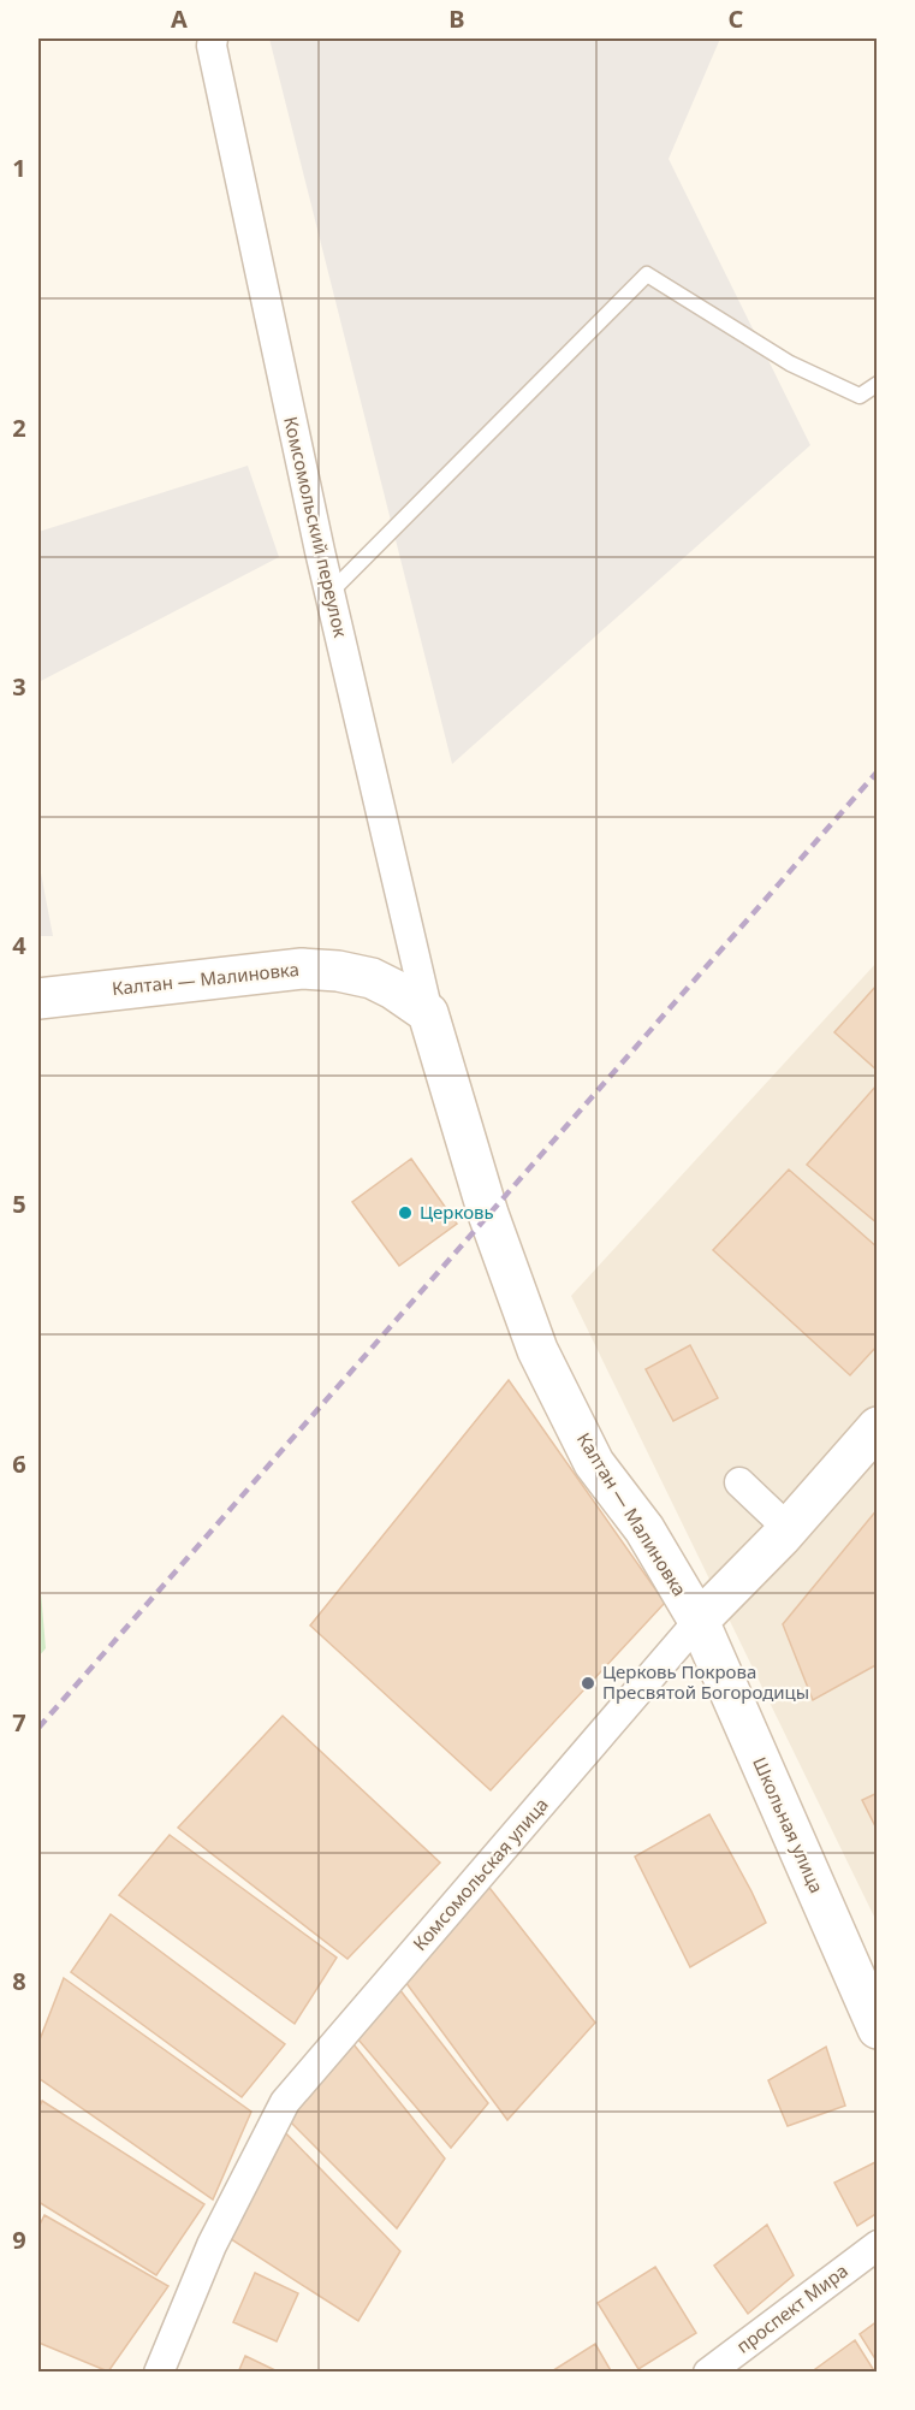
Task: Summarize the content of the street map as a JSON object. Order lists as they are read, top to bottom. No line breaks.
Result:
{"streets":{"street":["Комсомольский переулок","Калтан — Малиновка","Школьная улица","Комсомольская улица","проспект Мира"]},"crossings":[["Комсомольский переулок","Калтан — Малиновка"],["Калтан — Малиновка","Школьная улица"],["Калтан — Малиновка","Комсомольская улица"],["Школьная улица","Комсомольская улица"]],"places":["Церковь","Церковь Покрова Пресвятой Богородицы"],"grid":{"columns":["A","B","C"],"rows":["1","2","3","4","5","6","7","8","9"]}}
